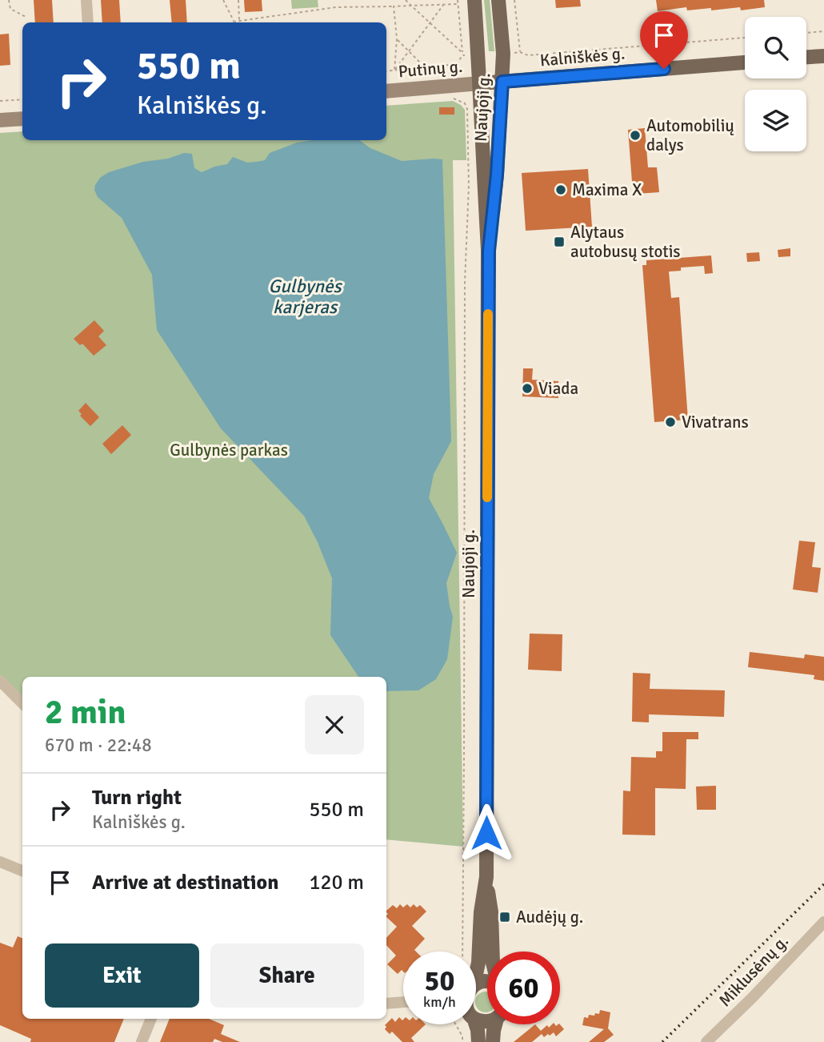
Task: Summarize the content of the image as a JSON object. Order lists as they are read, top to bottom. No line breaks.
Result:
{"streets":{"main road":["Kalniškės g.","Putinų g.","Naujoji g."],"street":["Miklusėnų g."]},"crossings":[["Kalniškės g.","Putinų g."],["Kalniškės g.","Naujoji g."],["Putinų g.","Naujoji g."]],"water":["Gulbynės karjeras"],"parks":["Gulbynės parkas"],"places":{"other":["Automobilių dalys","Maxima X","Viada","Vivatrans"],"transit":["Alytaus autobusų stotis","Audėjų g."]},"page":{"turn":["550 m","Kalniškės g."],"heading":["2 min","670 m · 22:48"],"list":[{"name":"Turn right","note":"Kalniškės g.","value":"550 m"},{"name":"Arrive at destination","value":"120 m"}],"buttons":["Exit","Share"],"speed":"50 km/h","limit":"60"}}
